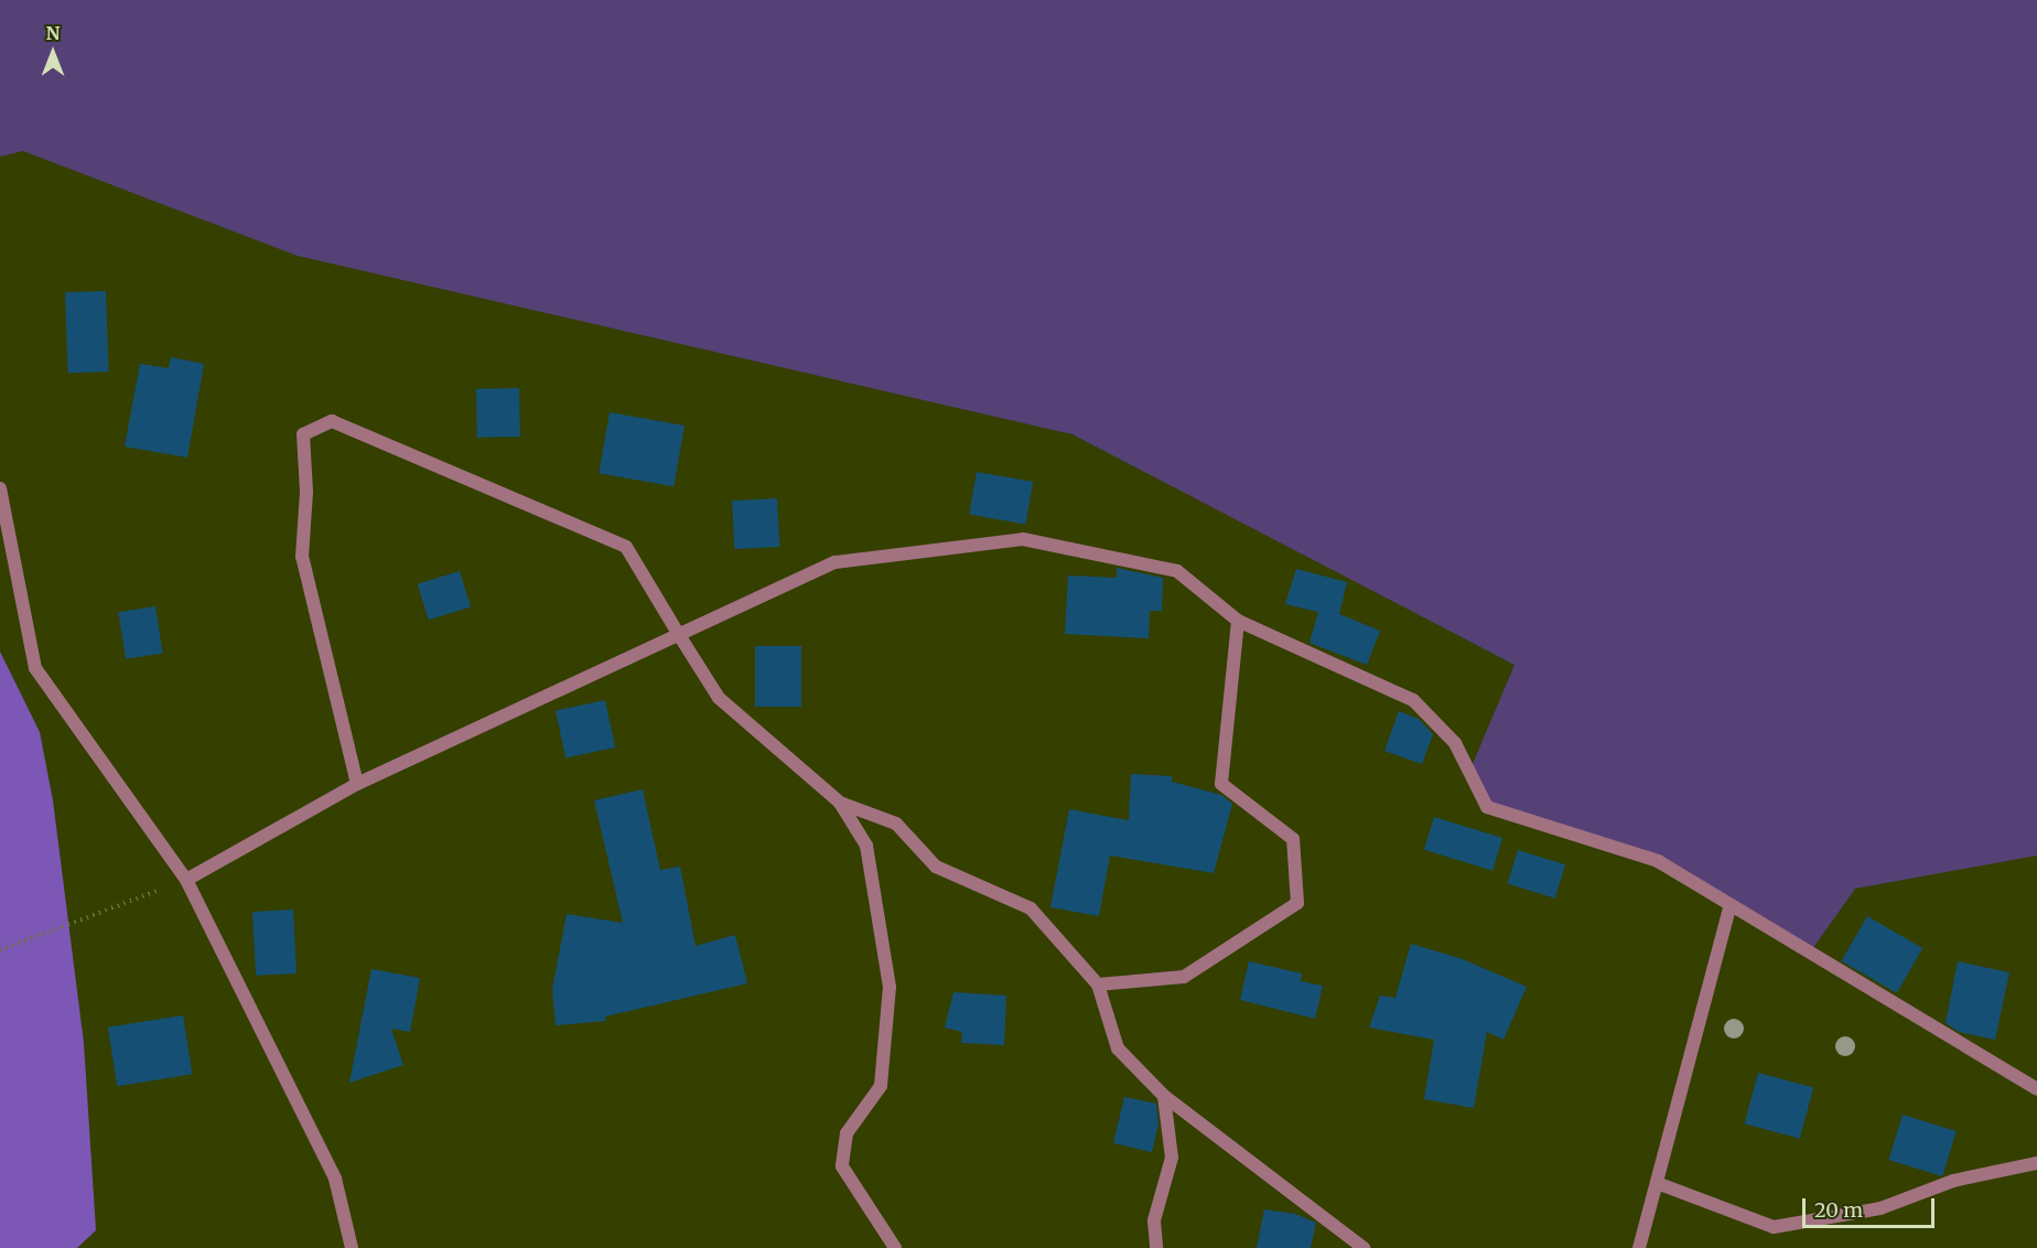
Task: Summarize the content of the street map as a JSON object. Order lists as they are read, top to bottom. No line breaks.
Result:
{"scale_bar":"20 m","north":"top"}
